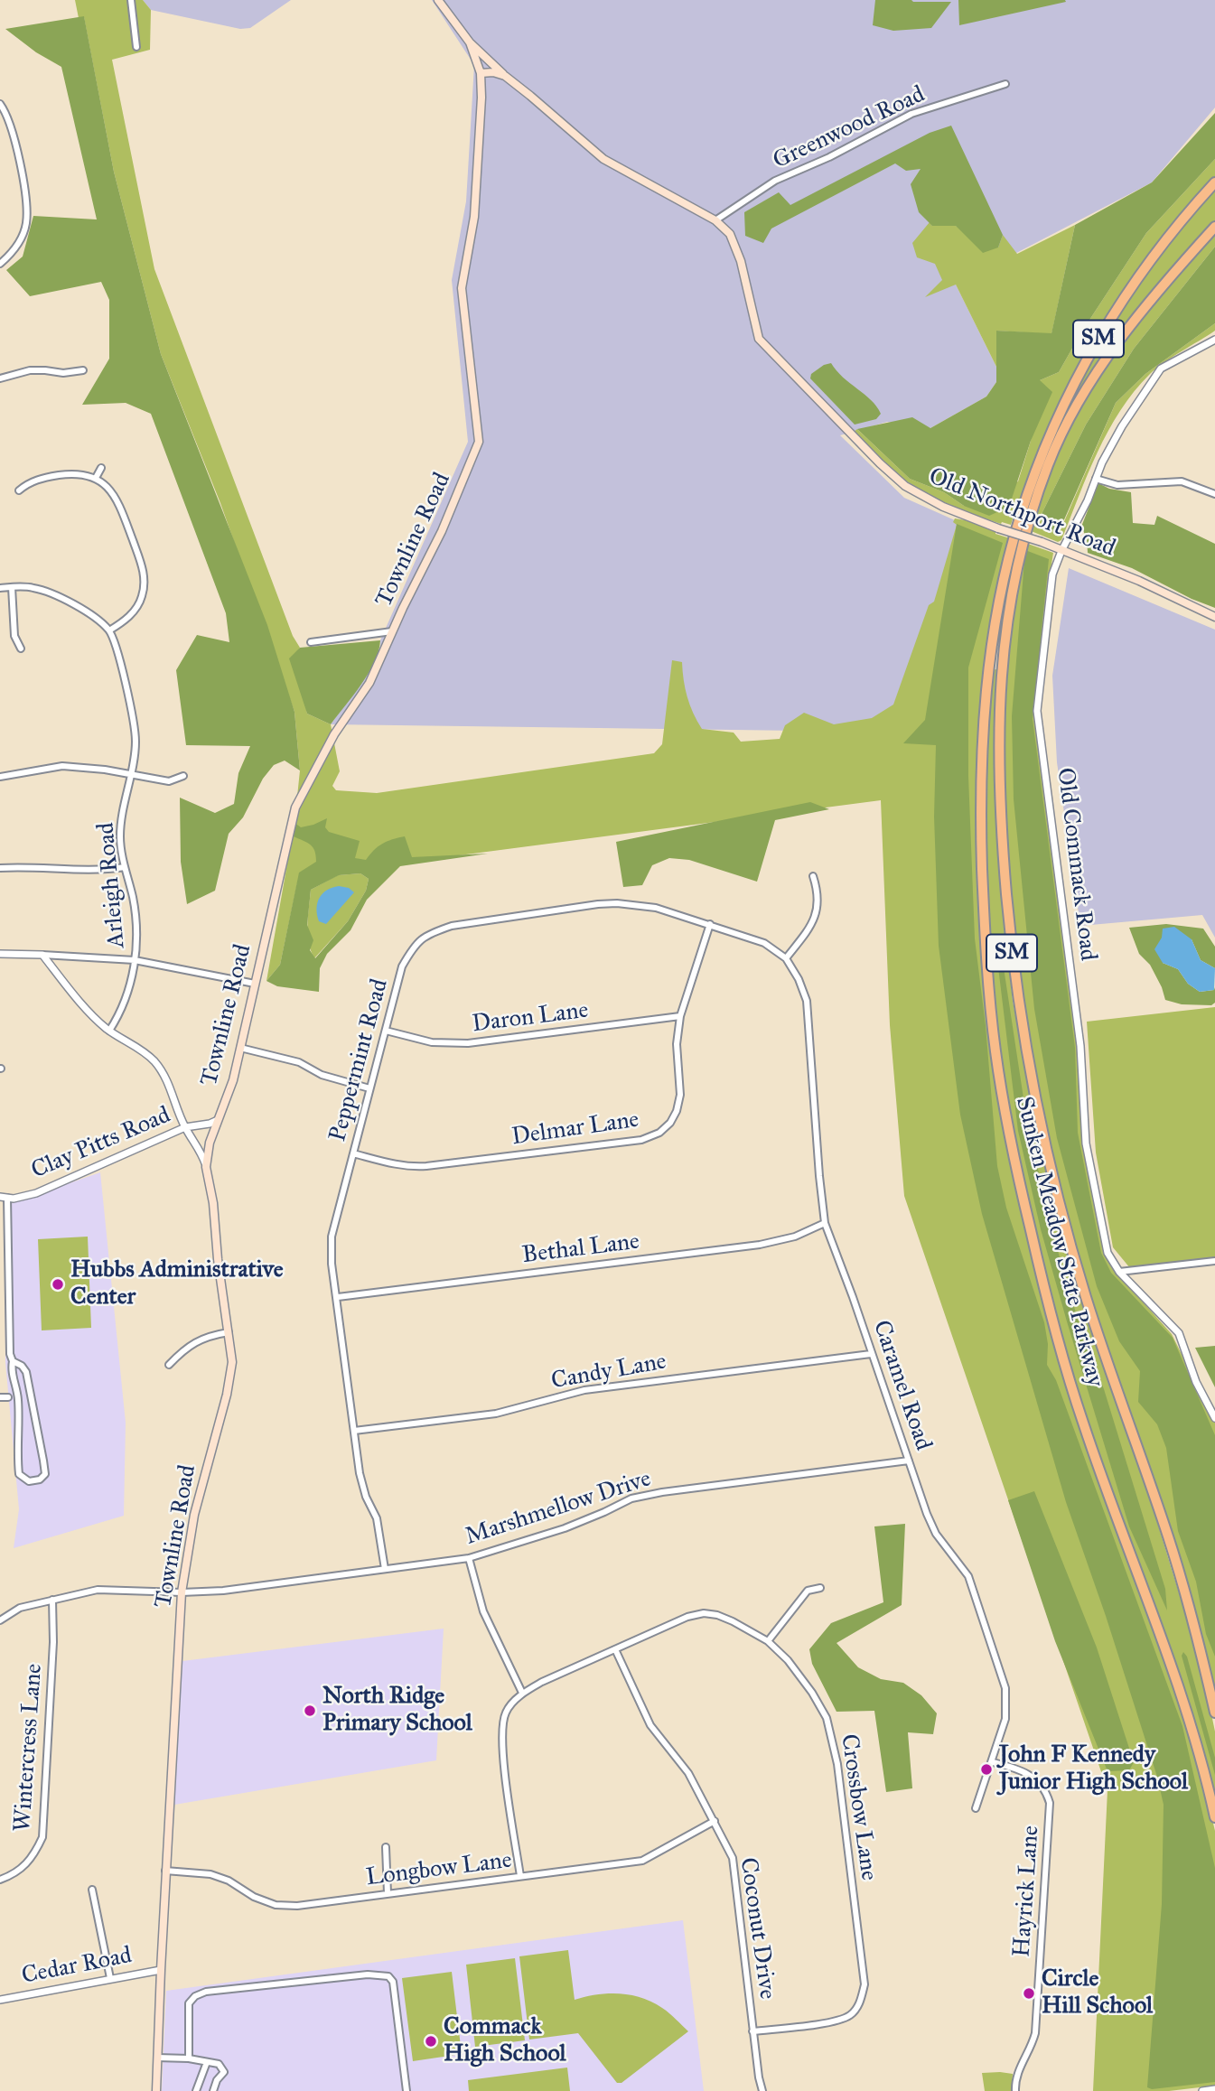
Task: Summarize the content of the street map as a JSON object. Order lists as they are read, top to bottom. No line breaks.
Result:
{"streets":{"highway":["SM","Sunken Meadow State Parkway"],"main road":["Old Northport Road","Townline Road"],"street":["Greenwood Road","Old Commack Road","Arleigh Road","Daron Lane","Peppermint Road","Delmar Lane","Clay Pitts Road","Bethal Lane","Candy Lane","Caramel Road","Marshmellow Drive","Wintercress Lane","Crossbow Lane","Longbow Lane","Hayrick Lane","Coconut Drive","Cedar Road"]},"crossings":[["Greenwood Road","Old Northport Road"],["Old Northport Road","Townline Road"],["Old Northport Road","Old Commack Road"],["Townline Road","Clay Pitts Road"],["Townline Road","Marshmellow Drive"],["Townline Road","Longbow Lane"],["Townline Road","Cedar Road"],["Daron Lane","Peppermint Road"],["Daron Lane","Delmar Lane"],["Peppermint Road","Delmar Lane"],["Peppermint Road","Bethal Lane"],["Peppermint Road","Candy Lane"],["Peppermint Road","Caramel Road"],["Peppermint Road","Marshmellow Drive"],["Bethal Lane","Caramel Road"],["Candy Lane","Caramel Road"],["Caramel Road","Marshmellow Drive"],["Caramel Road","Hayrick Lane"],["Marshmellow Drive","Wintercress Lane"],["Crossbow Lane","Longbow Lane"],["Crossbow Lane","Coconut Drive"],["Longbow Lane","Coconut Drive"]],"places":["Hubbs Administrative Center","North Ridge Primary School","John F Kennedy Junior High School","Circle Hill School","Commack High School"]}
